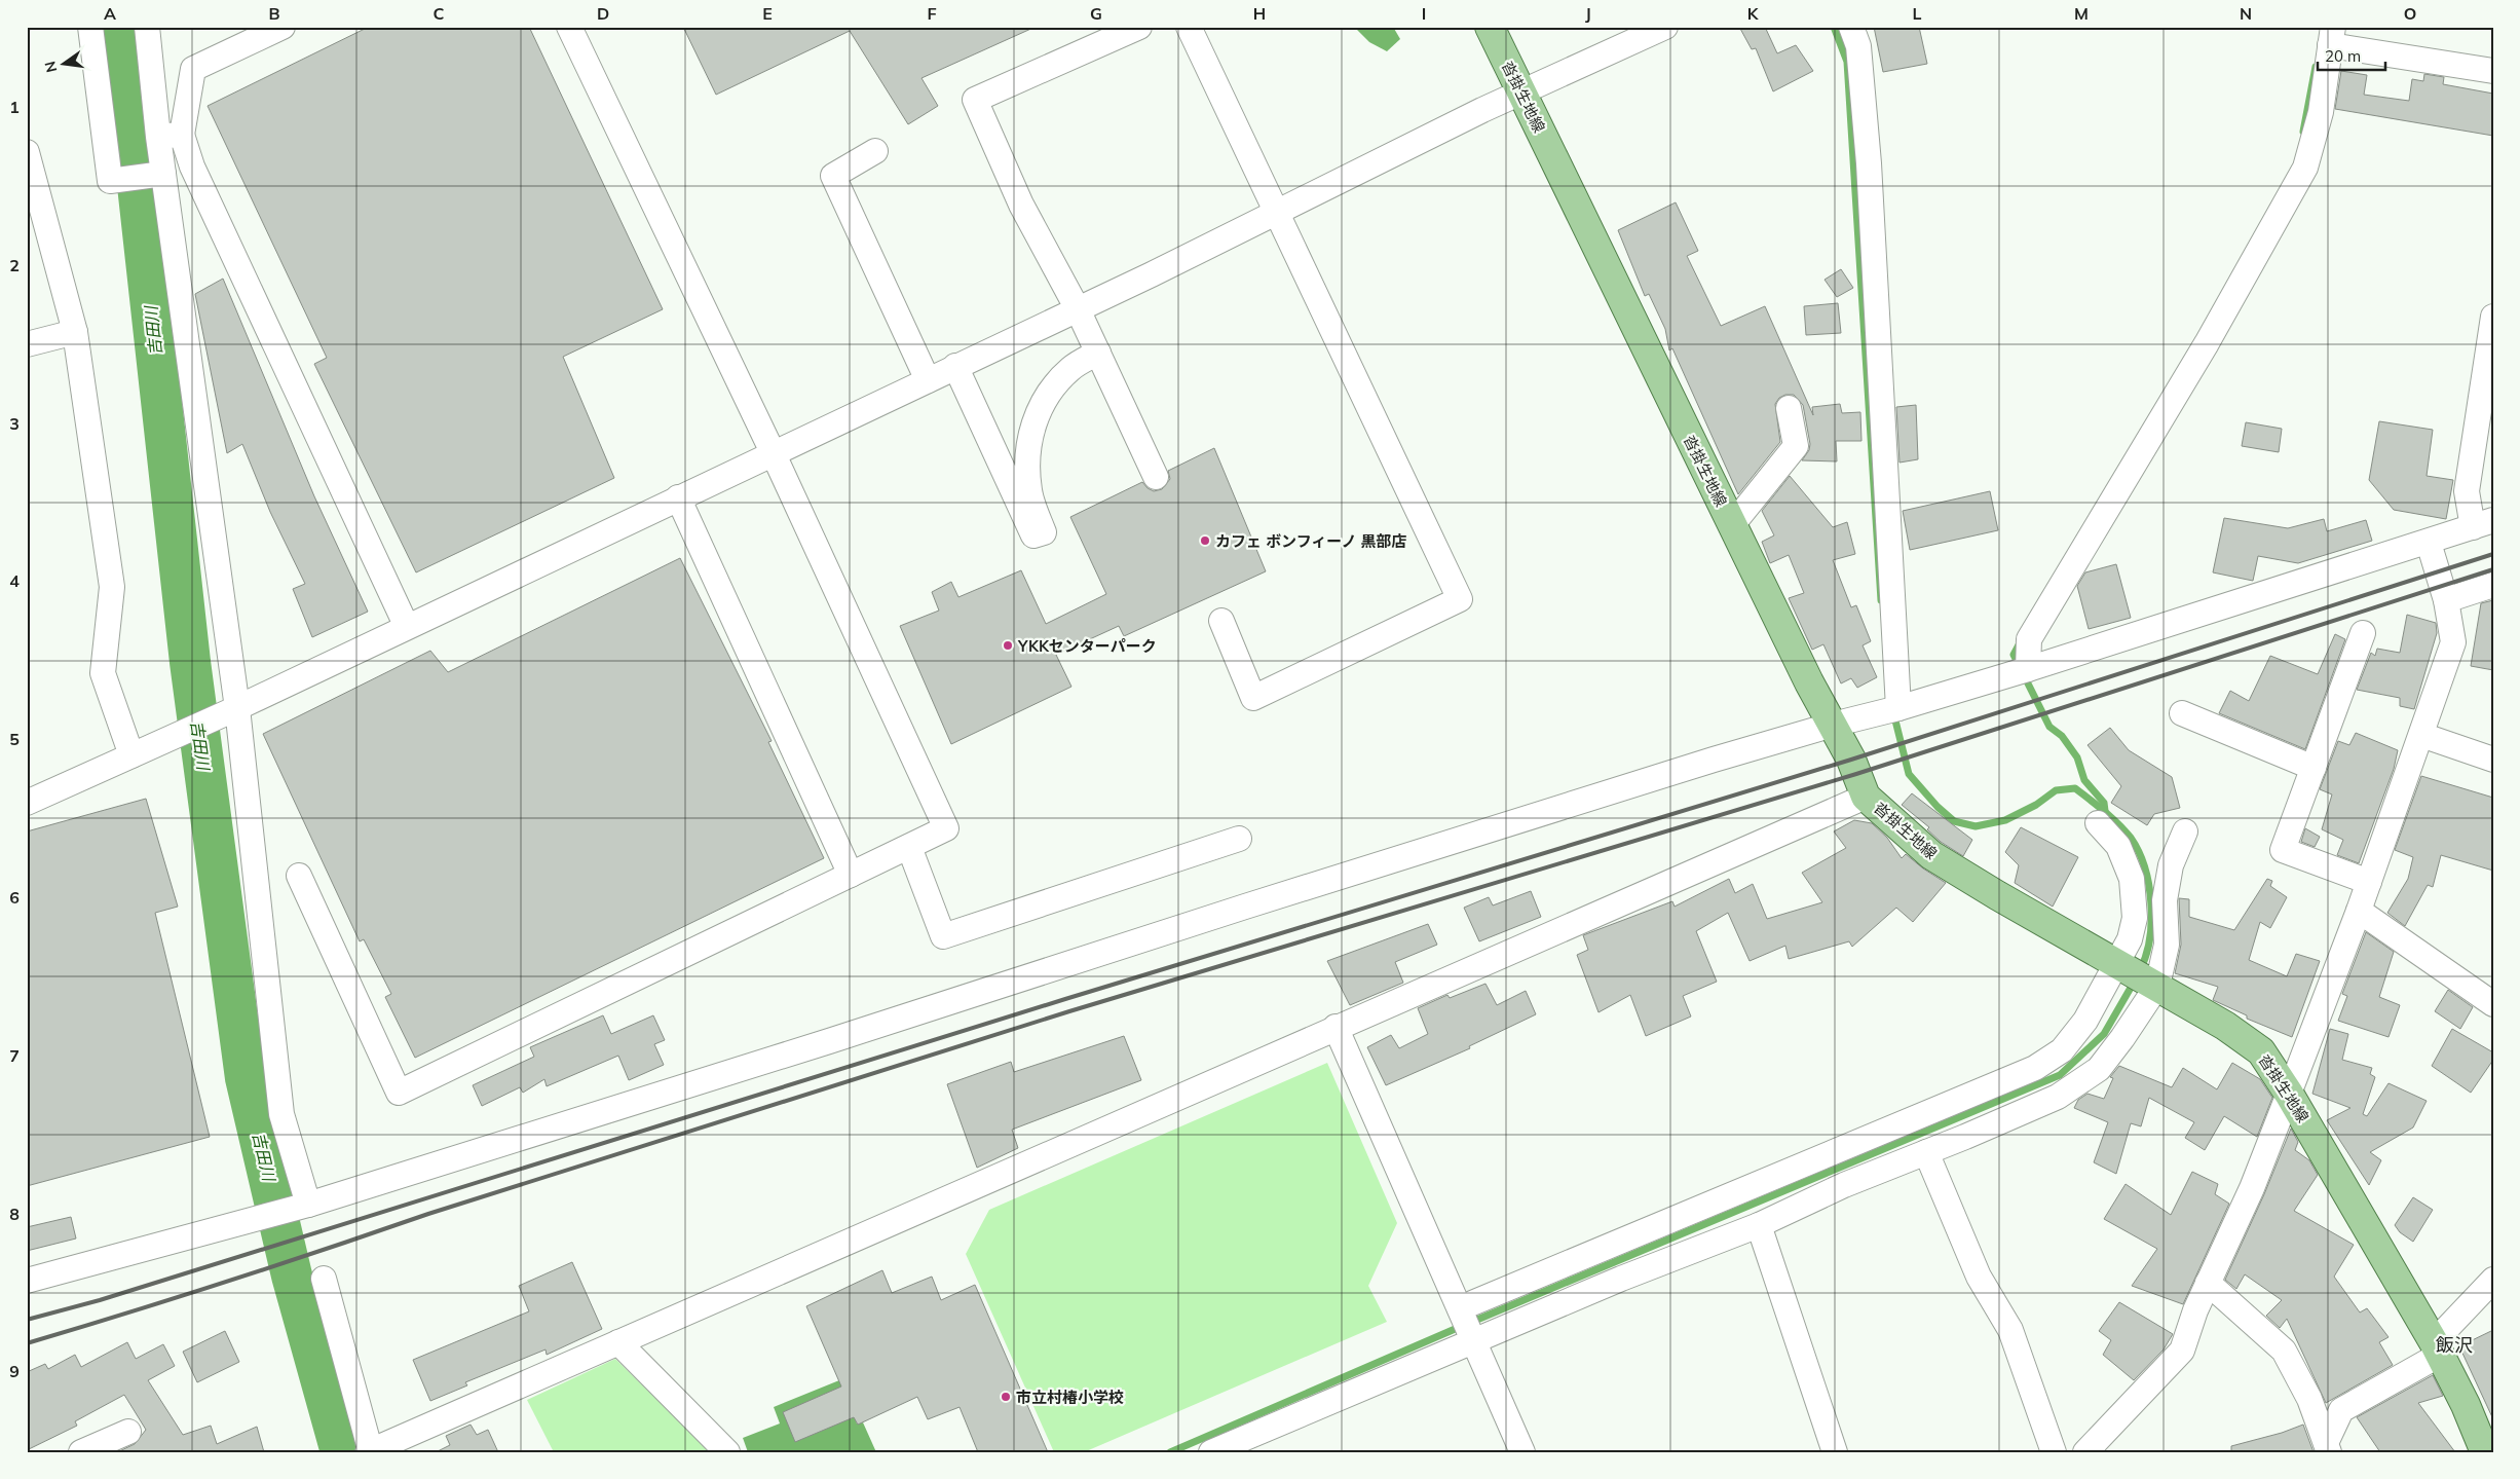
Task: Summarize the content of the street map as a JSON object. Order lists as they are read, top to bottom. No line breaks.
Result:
{"streets":{"main road":["沓掛生地線"]},"districts":["飯沢"],"water":["吉田川"],"places":["カフェ ボンフィーノ 黒部店","YKKセンターパーク","市立村椿小学校"],"scale_bar":"20 m","north":"left","grid":{"columns":["A","B","C","D","E","F","G","H","I","J","K","L","M","N","O"],"rows":["1","2","3","4","5","6","7","8","9"]}}
